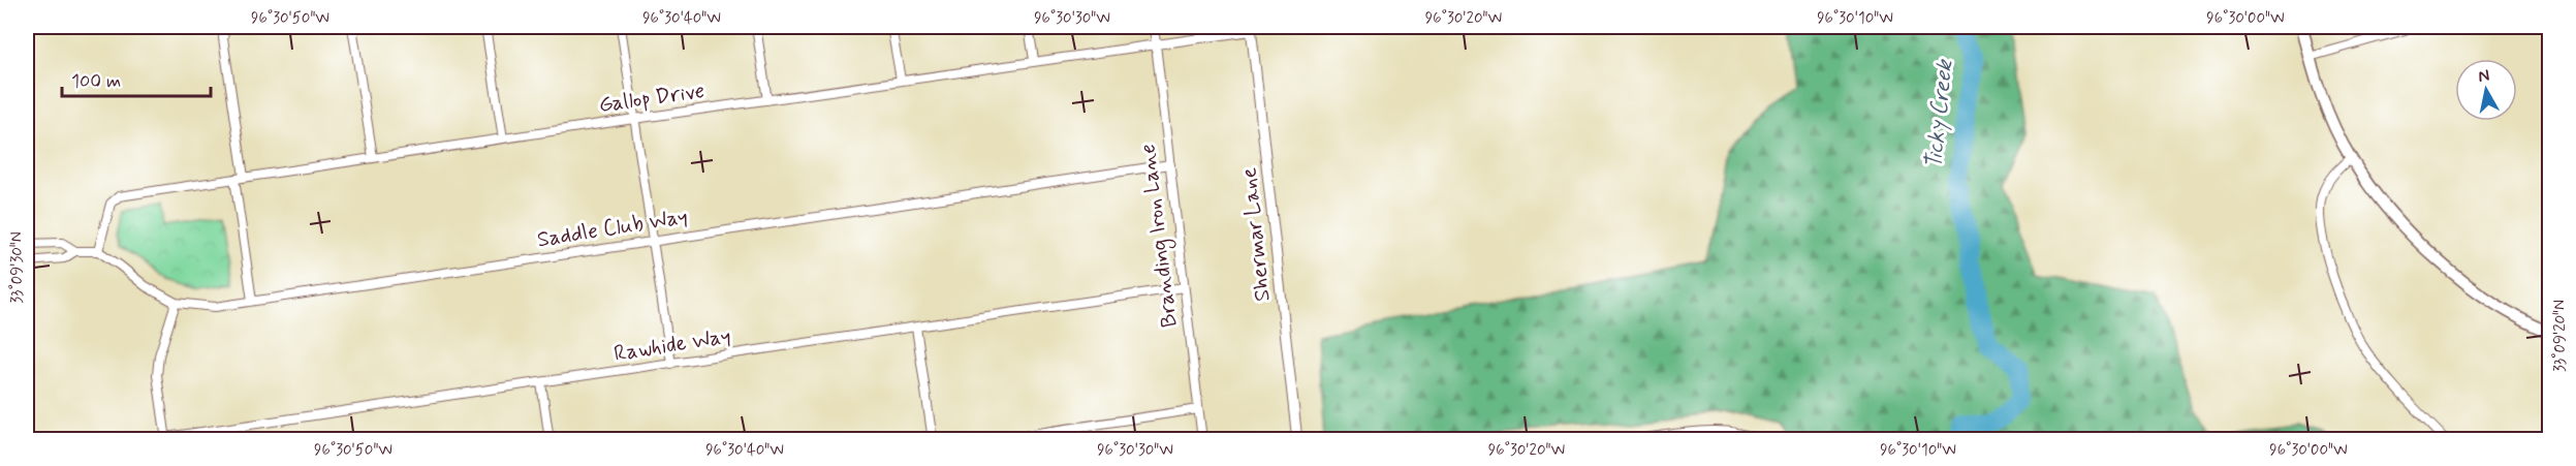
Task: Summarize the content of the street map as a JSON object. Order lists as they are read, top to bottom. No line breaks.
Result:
{"streets":{"street":["Gallop Drive","Saddle Club Way","Shermar Lane","Branding Iron Lane","Rawhide Way"]},"crossings":[["Gallop Drive","Saddle Club Way"],["Gallop Drive","Shermar Lane"],["Gallop Drive","Branding Iron Lane"],["Saddle Club Way","Branding Iron Lane"],["Branding Iron Lane","Rawhide Way"]],"water":["Ticky Creek"],"scale_bar":"100 m","north":"top","coordinates":["96°30'50\"W","96°30'40\"W","96°30'30\"W","96°30'20\"W","96°30'10\"W","96°30'00\"W","33°09'30\"N","33°09'20\"N"]}
